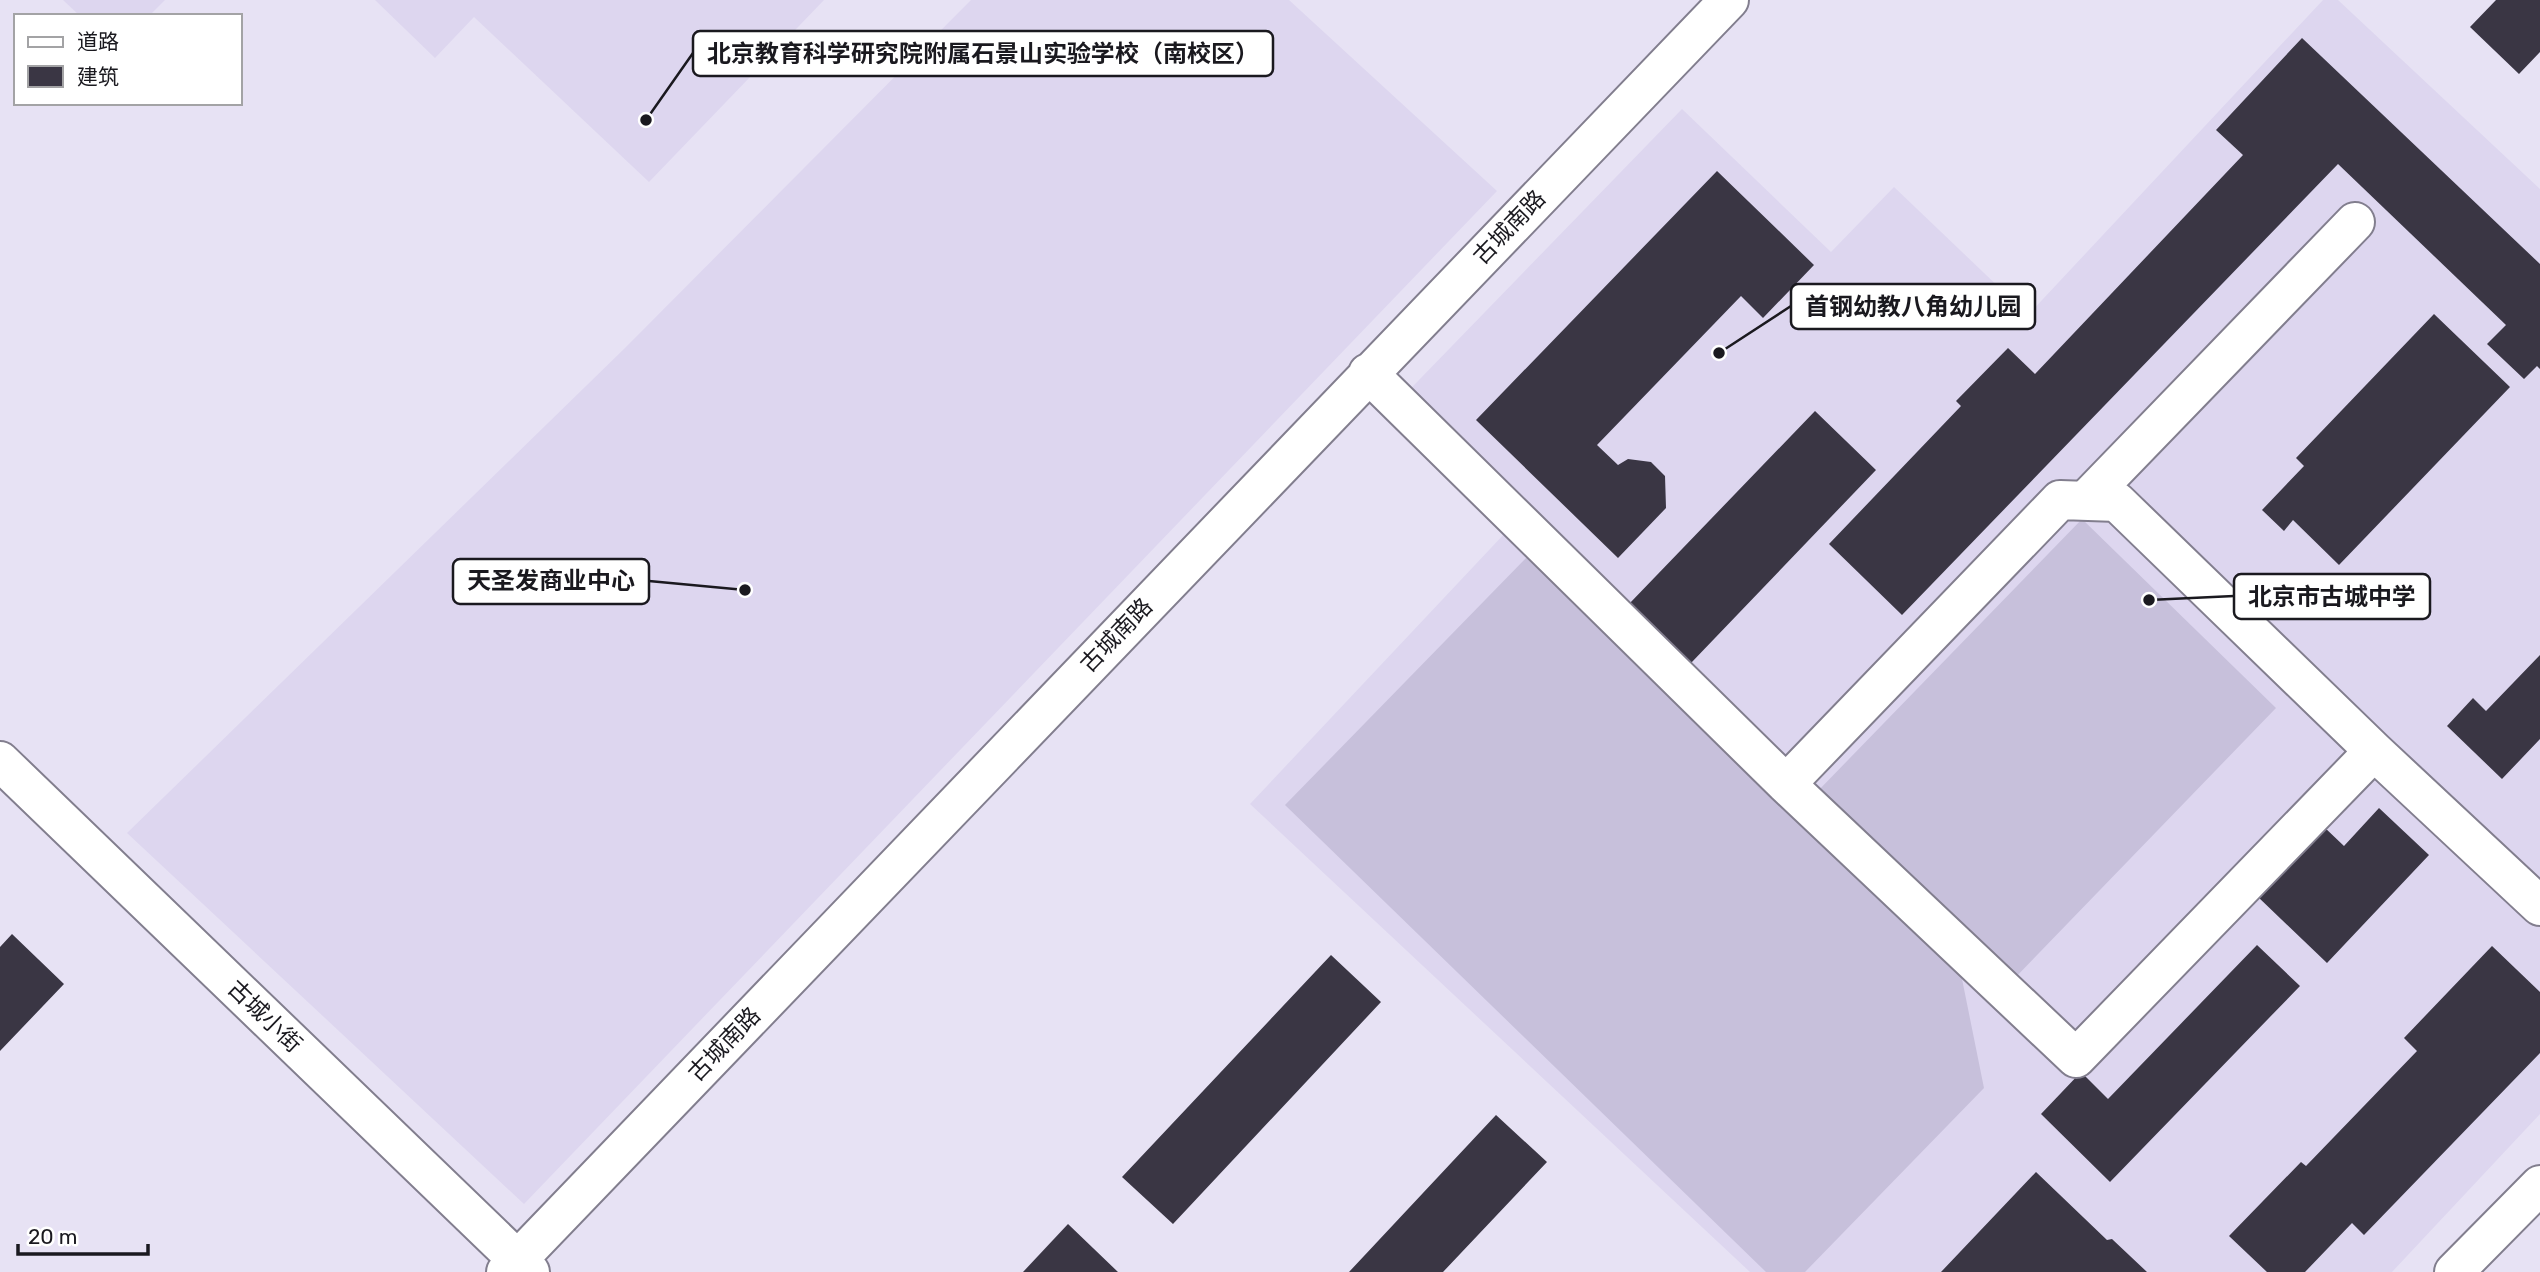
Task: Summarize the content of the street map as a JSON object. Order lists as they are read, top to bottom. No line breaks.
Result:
{"streets":{"street":["古城南路","古城小街"]},"crossings":[["古城南路","古城小街"]],"places":["北京教育科学研究院附属石景山实验学校（南校区）","首钢幼教八角幼儿园","天圣发商业中心","北京市古城中学"],"legend":["道路","建筑"],"scale_bar":"20 m"}
